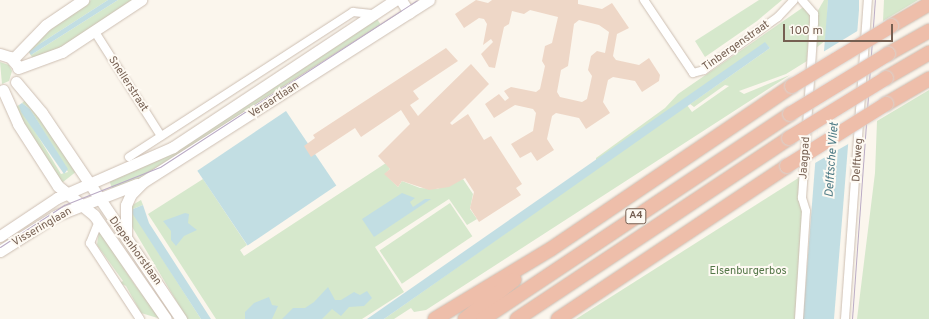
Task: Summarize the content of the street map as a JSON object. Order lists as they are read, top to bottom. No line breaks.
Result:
{"streets":{"highway":["A4"],"main road":["Veraartlaan","Visseringlaan","Diepenhorstlaan"],"street":["Tinbergenstraat","Snellerstraat","Jaagpad","Delftweg"]},"crossings":[["Veraartlaan","Visseringlaan"],["Veraartlaan","Diepenhorstlaan"],["Visseringlaan","Diepenhorstlaan"]],"water":["Delftsche Vliet"],"parks":["Elsenburgerbos"],"scale_bar":"100 m"}
